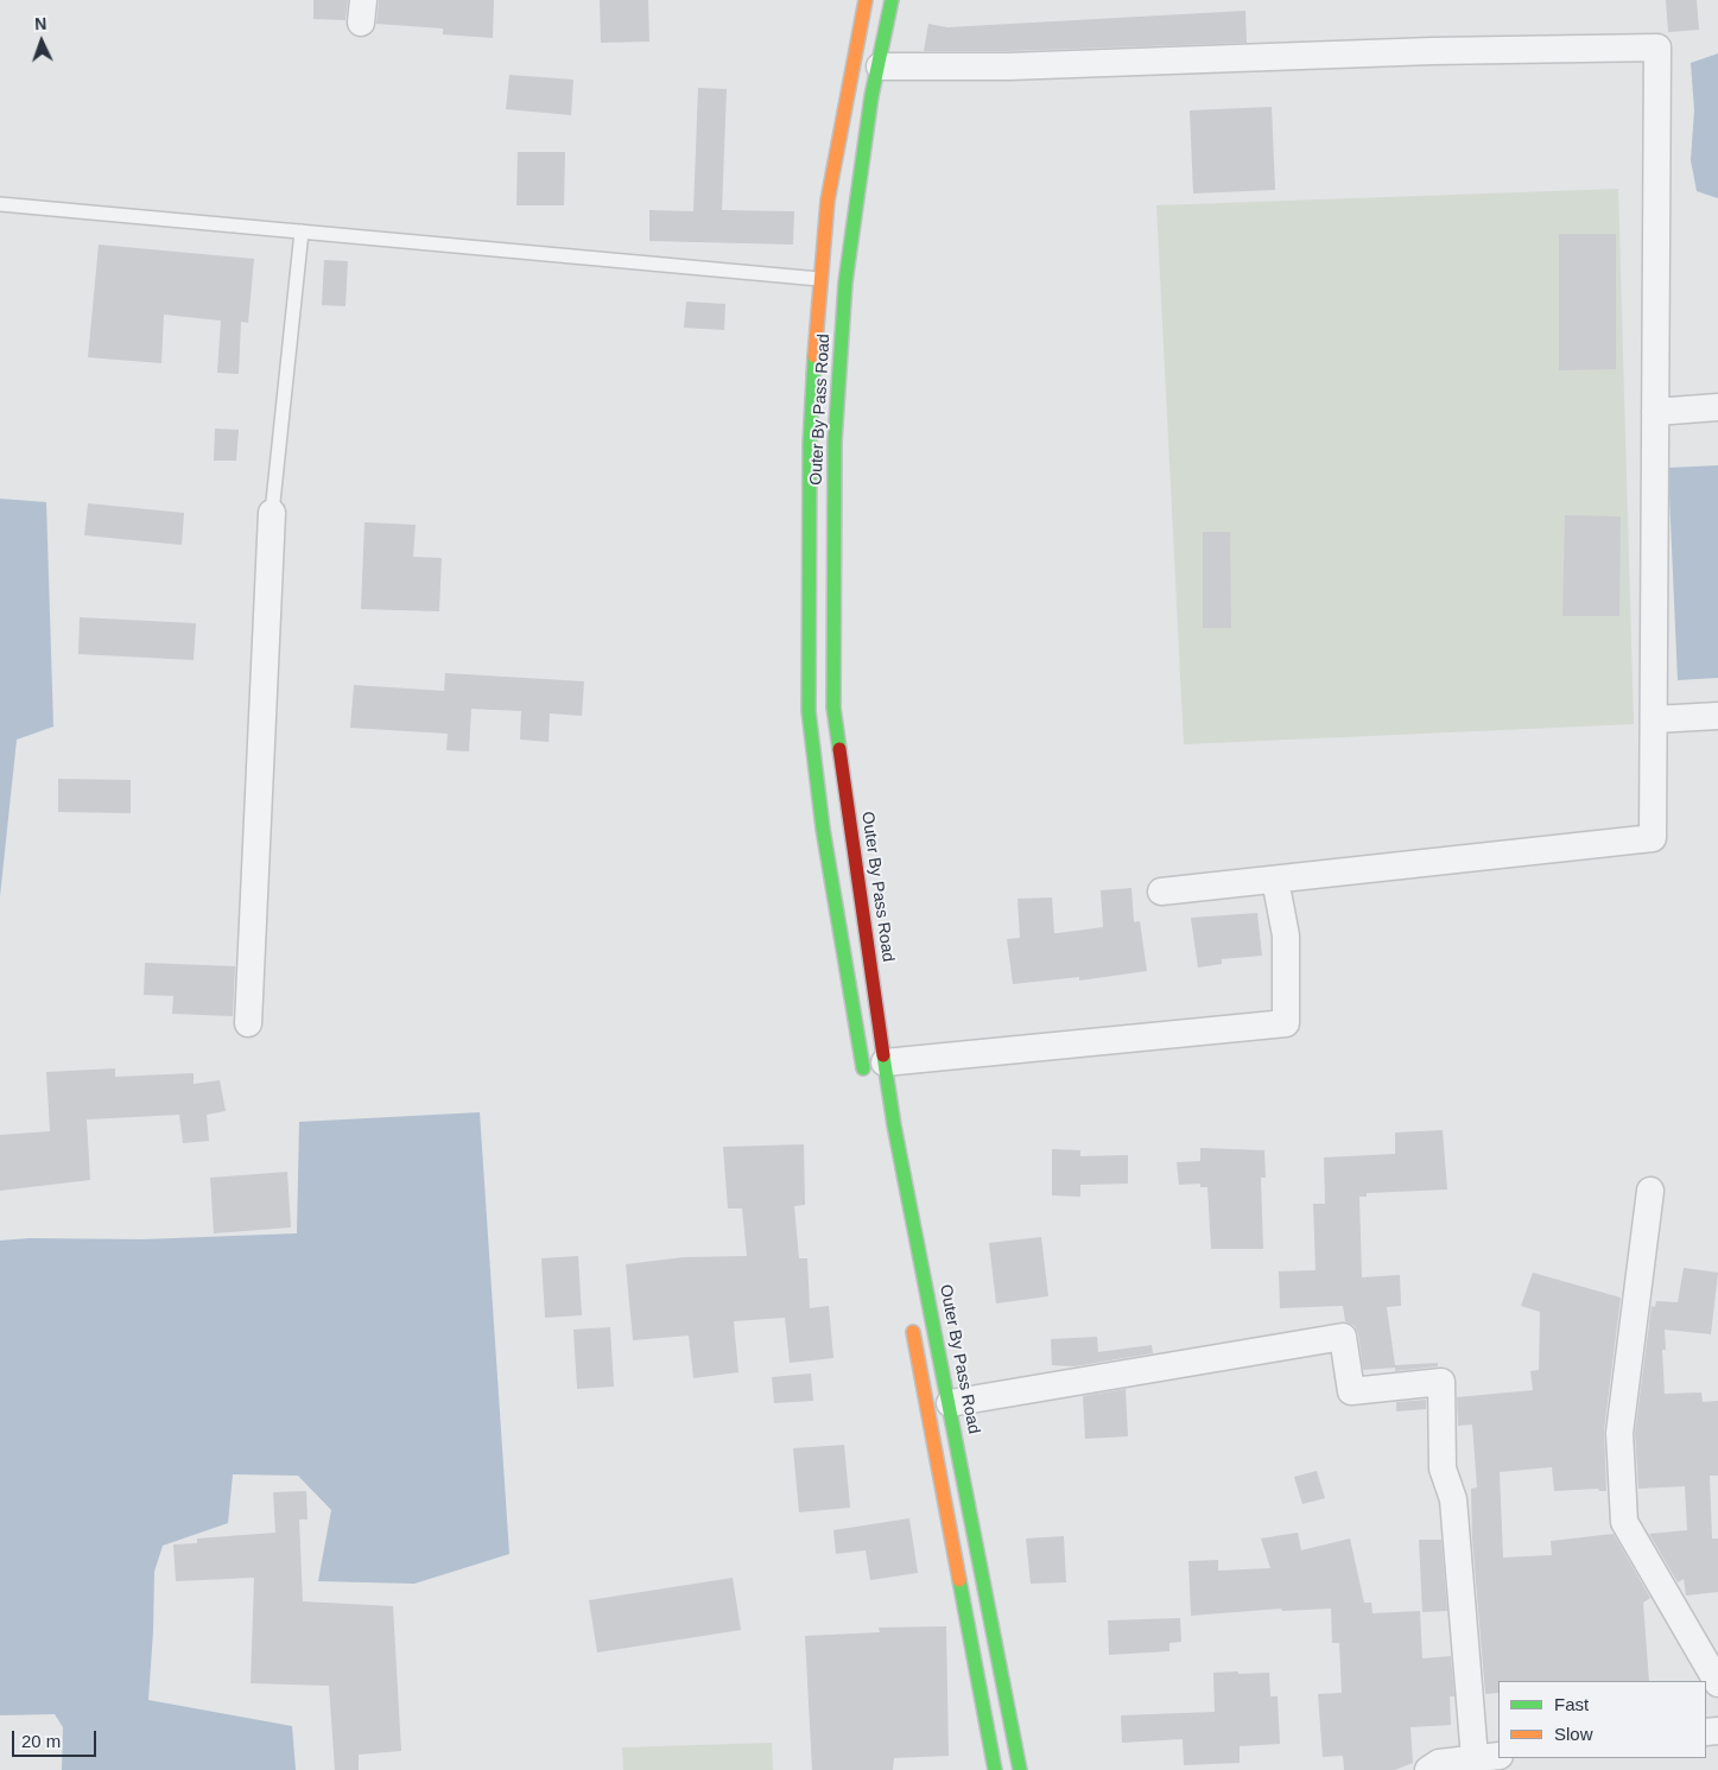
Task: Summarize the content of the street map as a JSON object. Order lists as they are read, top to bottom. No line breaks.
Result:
{"streets":{"main road":["Outer By Pass Road"]},"legend":["Fast","Slow"],"scale_bar":"20 m","north":"top"}
